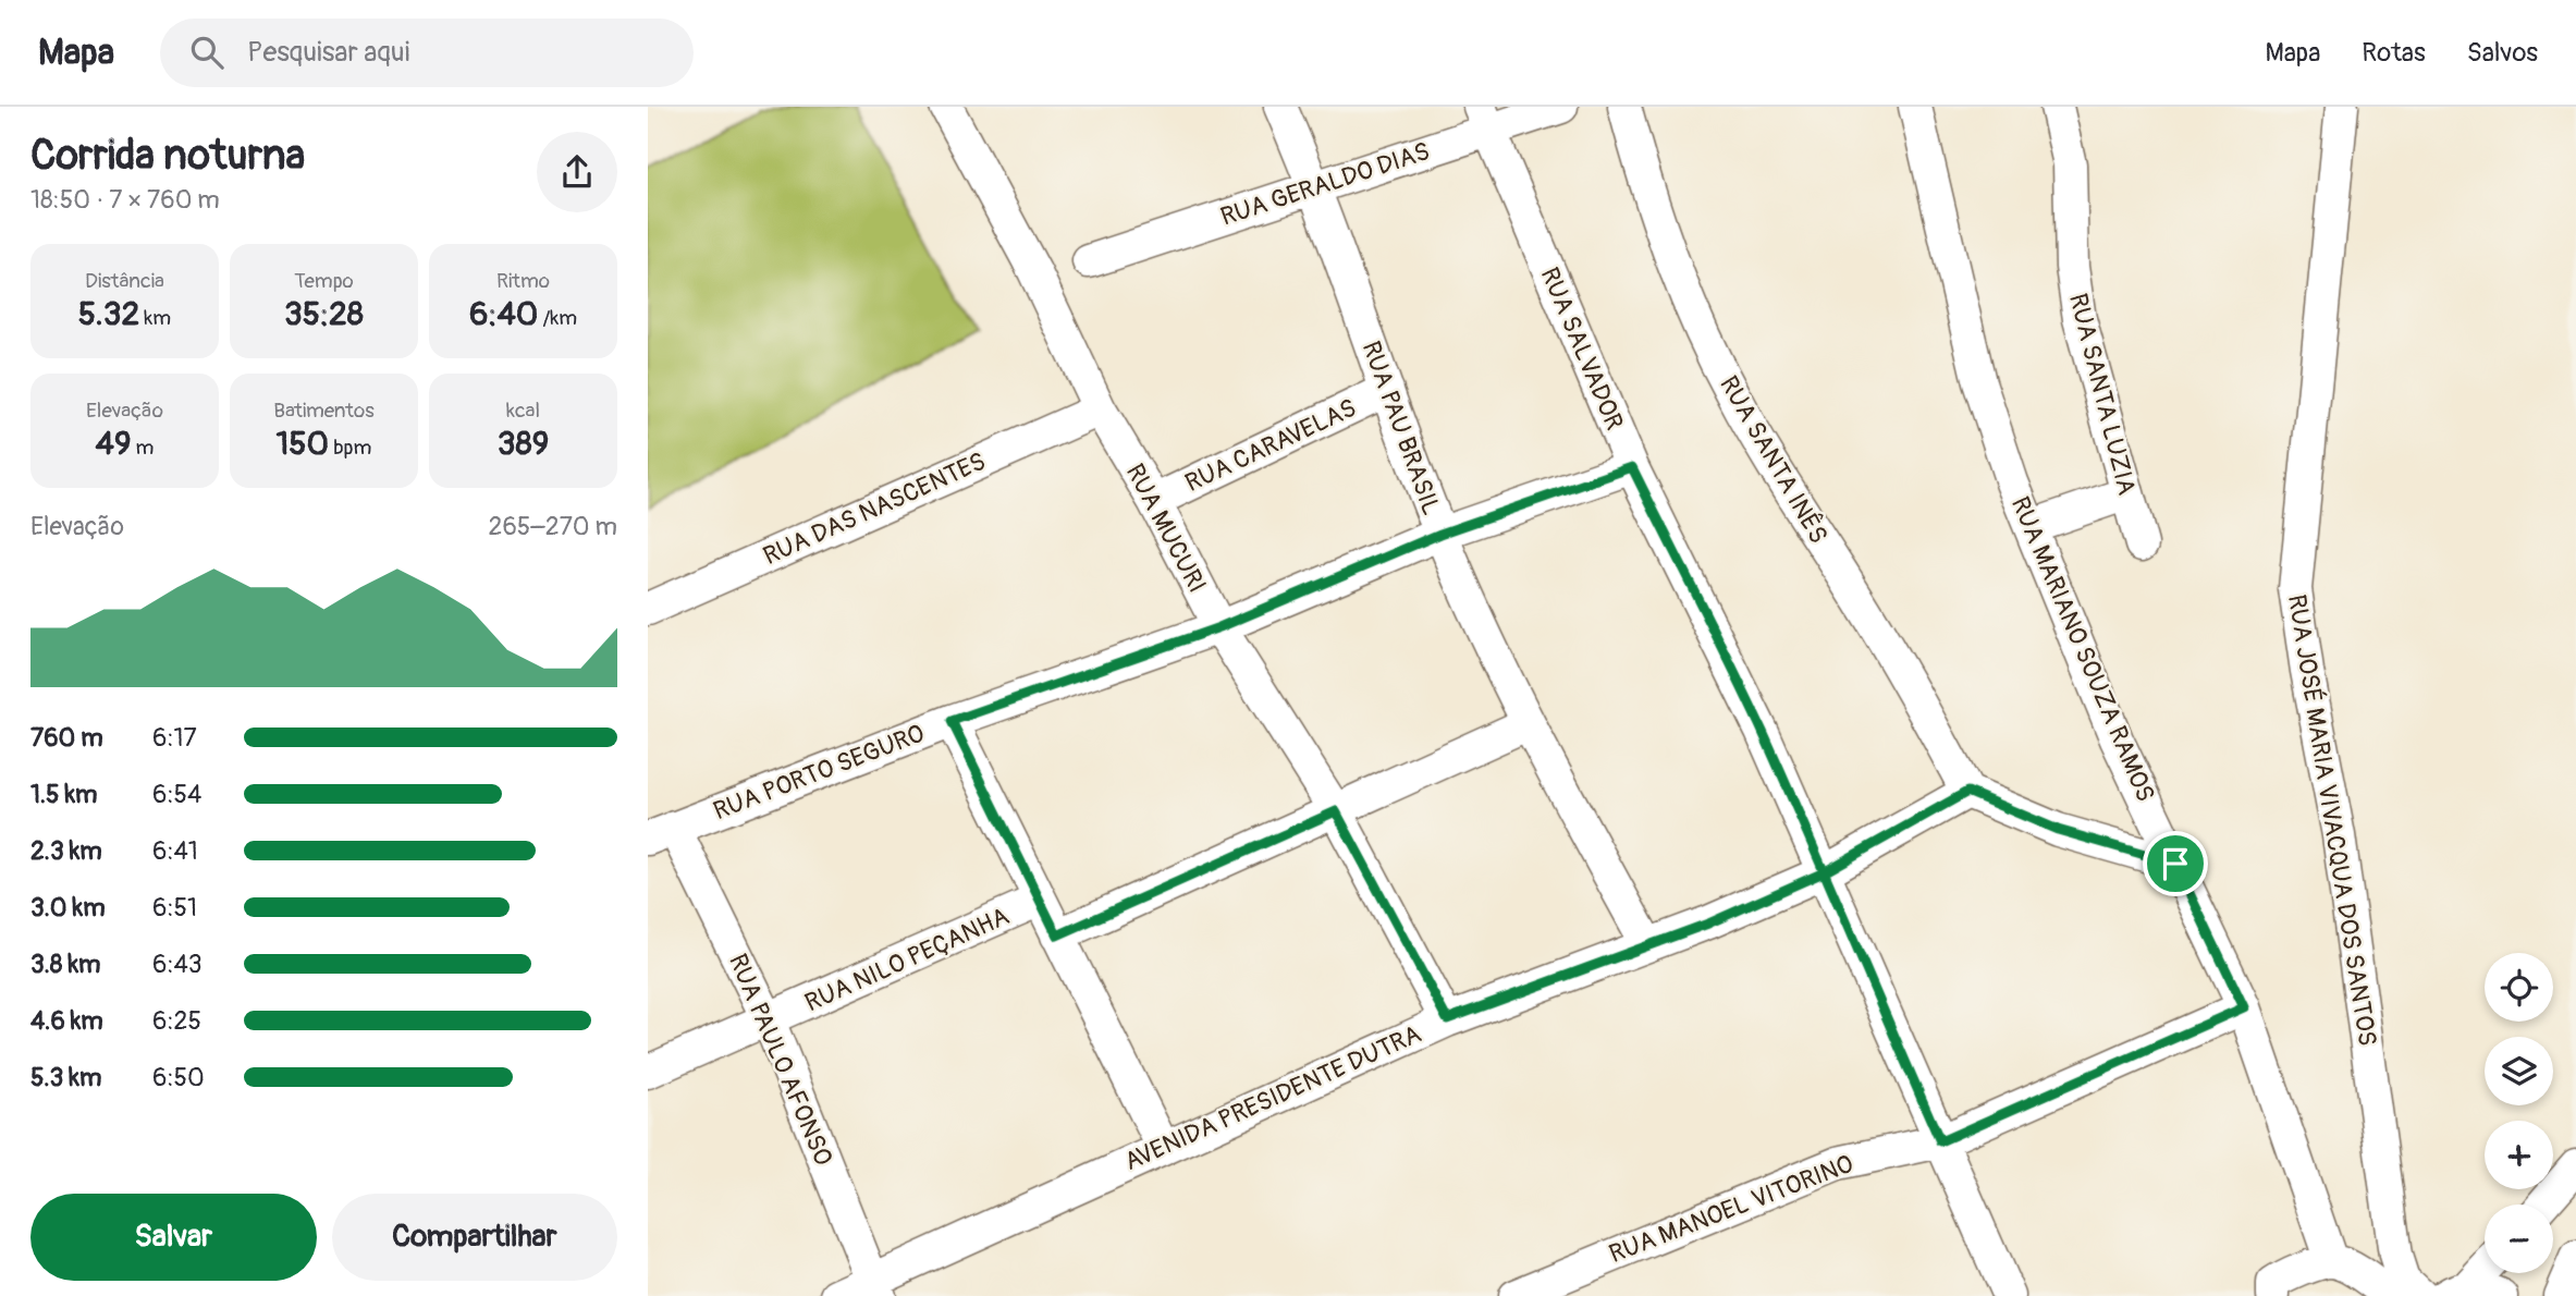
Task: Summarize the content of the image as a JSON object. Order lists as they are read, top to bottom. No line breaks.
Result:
{"streets":{"street":["RUA GERALDO DIAS","RUA SALVADOR","RUA SANTA LUZIA","RUA PAU BRASIL","RUA CARAVELAS","RUA SANTA INÊS","RUA DAS NASCENTES","RUA MUCURI","RUA MARIANO SOUZA RAMOS","RUA PORTO SEGURO","RUA JOSÉ MARIA VIVACQUA DOS SANTOS","RUA NILO PEÇANHA","RUA PAULO AFONSO","AVENIDA PRESIDENTE DUTRA","RUA MANOEL VITORINO"]},"crossings":[["RUA GERALDO DIAS","RUA SALVADOR"],["RUA GERALDO DIAS","RUA PAU BRASIL"],["RUA SALVADOR","RUA PORTO SEGURO"],["RUA SALVADOR","AVENIDA PRESIDENTE DUTRA"],["RUA SALVADOR","RUA MANOEL VITORINO"],["RUA PAU BRASIL","RUA CARAVELAS"],["RUA PAU BRASIL","RUA PORTO SEGURO"],["RUA PAU BRASIL","AVENIDA PRESIDENTE DUTRA"],["RUA CARAVELAS","RUA MUCURI"],["RUA SANTA INÊS","AVENIDA PRESIDENTE DUTRA"],["RUA DAS NASCENTES","RUA MUCURI"],["RUA MUCURI","RUA PORTO SEGURO"],["RUA MUCURI","AVENIDA PRESIDENTE DUTRA"],["RUA MARIANO SOUZA RAMOS","RUA MANOEL VITORINO"],["RUA PORTO SEGURO","RUA PAULO AFONSO"],["RUA NILO PEÇANHA","RUA PAULO AFONSO"],["RUA PAULO AFONSO","AVENIDA PRESIDENTE DUTRA"]],"page":{"header":"Mapa","search":"Pesquisar aqui","nav":["Mapa","Rotas","Salvos"],"heading":["Corrida noturna","18:50 · 7 × 760 m"],"stats":[["Distância","5.32 km"],["Tempo","35:28"],["Ritmo","6:40 /km"],["Elevação","49 m"],["Batimentos","150 bpm"],["kcal","389"]],"chart":["Elevação","265–270 m"],"list":[{"name":"760 m","note":"6:17"},{"name":"1.5 km","note":"6:54"},{"name":"2.3 km","note":"6:41"},{"name":"3.0 km","note":"6:51"},{"name":"3.8 km","note":"6:43"},{"name":"4.6 km","note":"6:25"},{"name":"5.3 km","note":"6:50"}],"map_buttons":["+","−"],"buttons":["Salvar","Compartilhar"]}}
